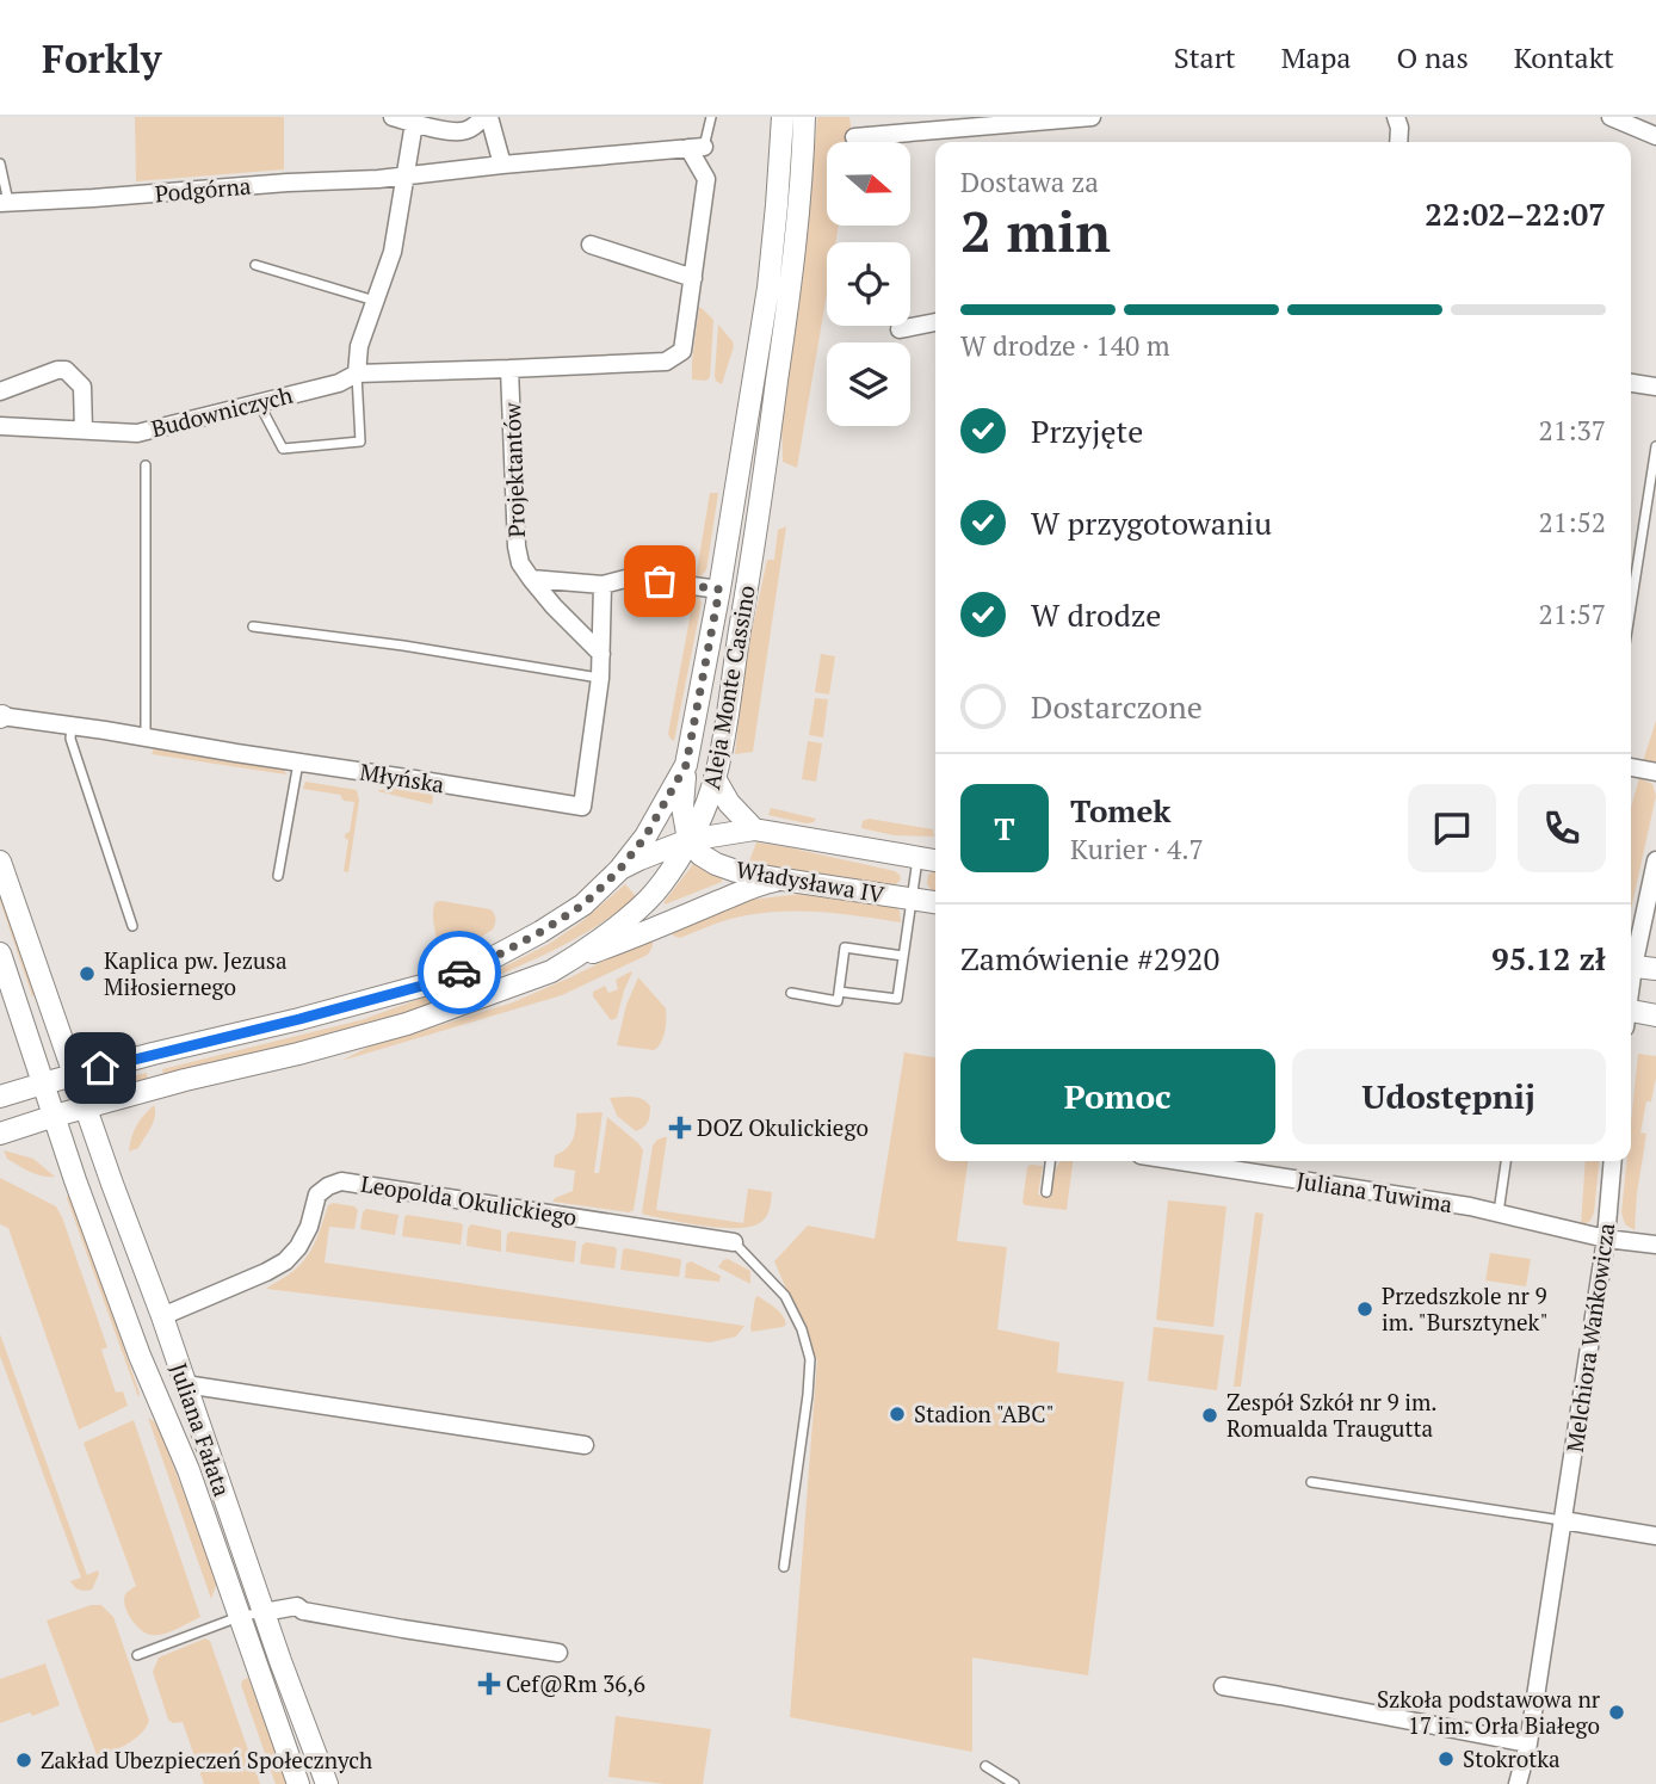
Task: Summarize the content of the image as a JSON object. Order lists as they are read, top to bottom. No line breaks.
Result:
{"streets":{"street":["Podgórna","Budowniczych","Projektantów","Aleja Monte Cassino","Młyńska","Władysława IV","Juliana Tuwima","Leopolda Okulickiego","Melchiora Wańkowicza","Juliana Fałata"]},"crossings":[["Budowniczych","Projektantów"],["Projektantów","Młyńska"],["Aleja Monte Cassino","Władysława IV"],["Aleja Monte Cassino","Juliana Fałata"],["Juliana Tuwima","Melchiora Wańkowicza"],["Leopolda Okulickiego","Juliana Fałata"]],"places":{"other":["Kaplica pw. Jezusa Miłosiernego","Przedszkole nr 9 im. \"Bursztynek\"","Stadion \"ABC\"","Zespół Szkół nr 9 im. Romualda Traugutta","Szkoła podstawowa nr 17 im. Orła Białego","Stokrotka","Zakład Ubezpieczeń Społecznych"],"health":["DOZ Okulickiego","Cef@Rm 36,6"]},"north":"right","page":{"header":"Forkly","nav":["Start","Mapa","O nas","Kontakt"],"heading":["2 min","Dostawa za","22:02–22:07"],"panel":["Tomek","Kurier · 4.7","Zamówienie #2920","95.12 zł"],"bar":"W drodze · 140 m","list":[["Przyjęte","21:37"],["W przygotowaniu","21:52"],["W drodze","21:57"],"Dostarczone"],"round":"T","buttons":["Pomoc","Udostępnij"]}}
